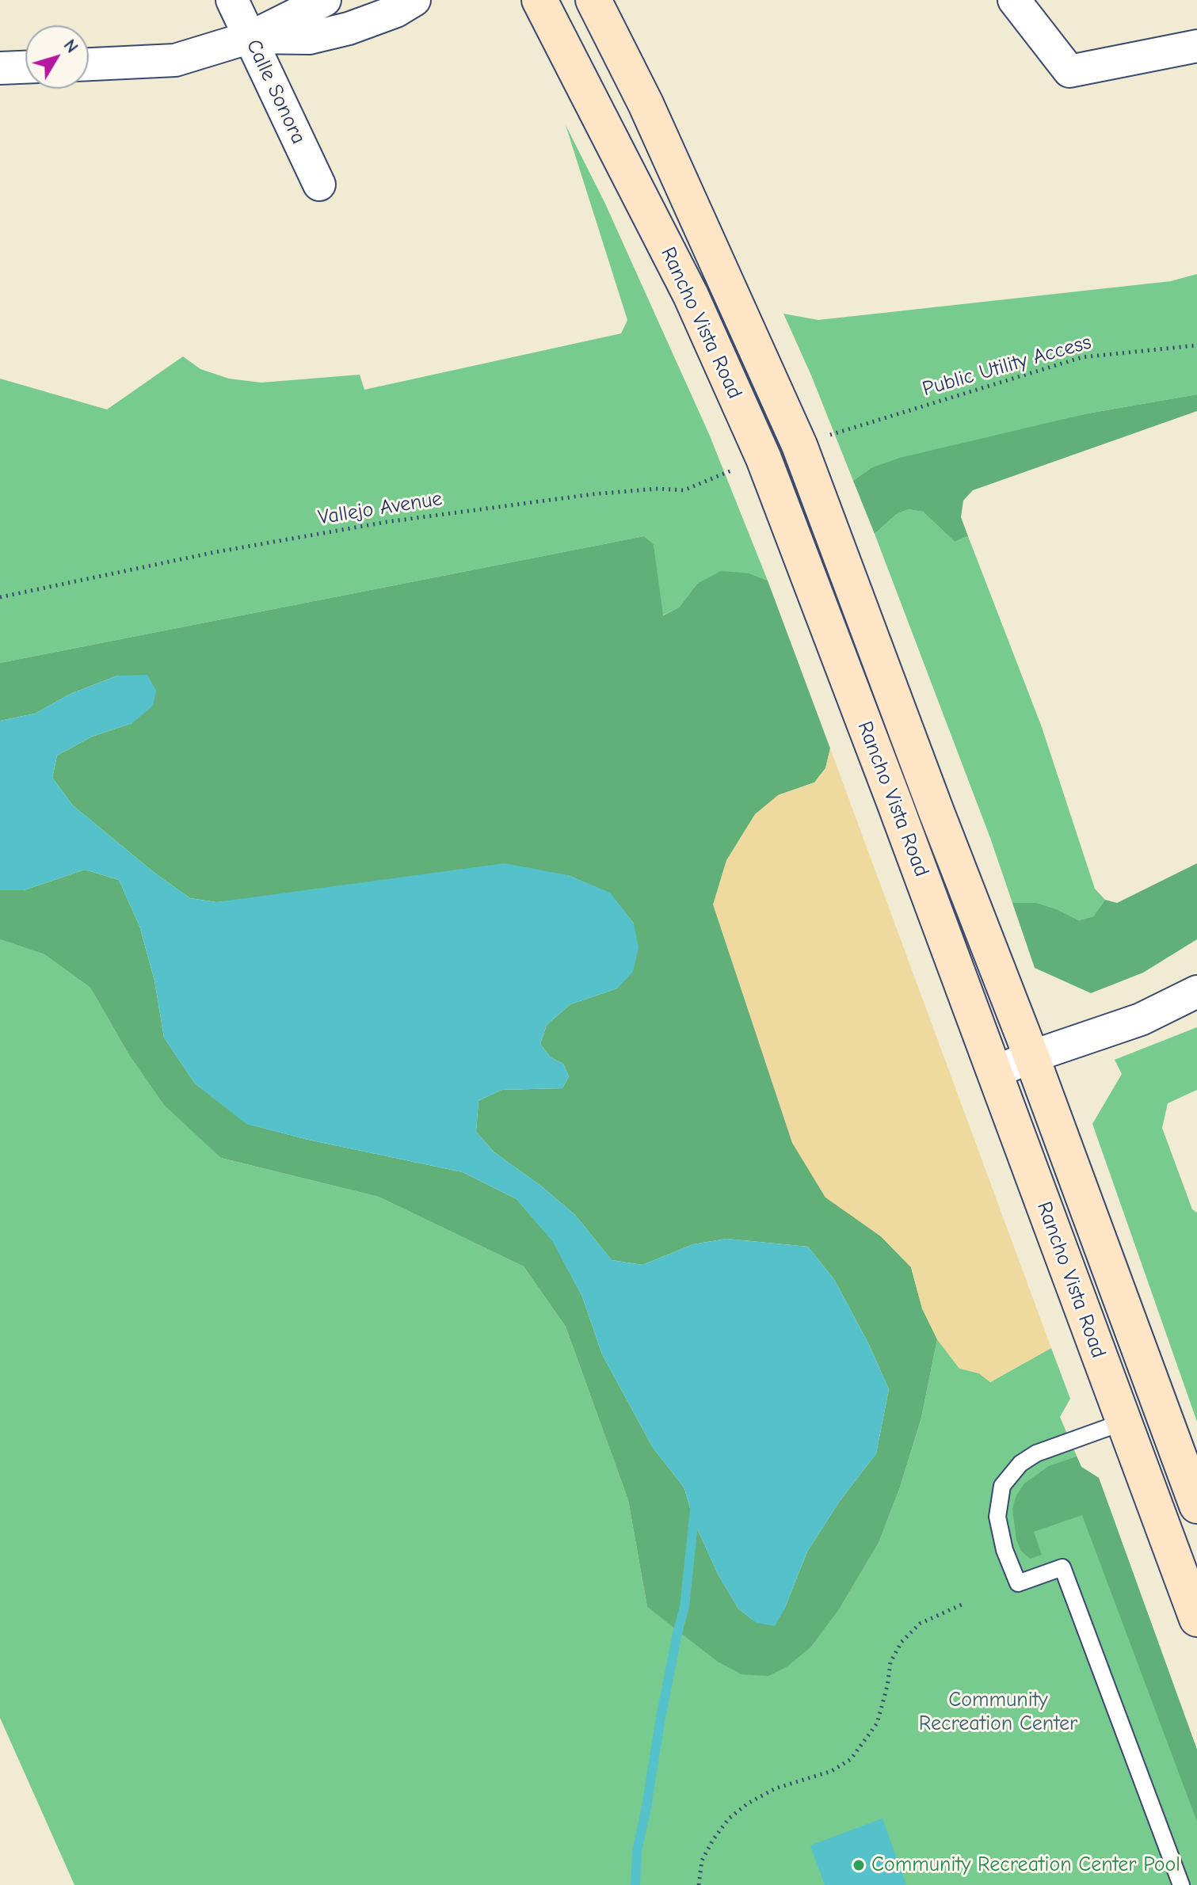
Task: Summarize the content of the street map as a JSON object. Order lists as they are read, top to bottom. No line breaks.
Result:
{"streets":{"main road":["Rancho Vista Road"],"street":["Calle Sonora"],"path":["Public Utility Access","Vallejo Avenue"]},"crossings":[["Rancho Vista Road","Vallejo Avenue"]],"parks":["Community Recreation Center"],"places":["Community Recreation Center Pool"],"north":"top right"}
